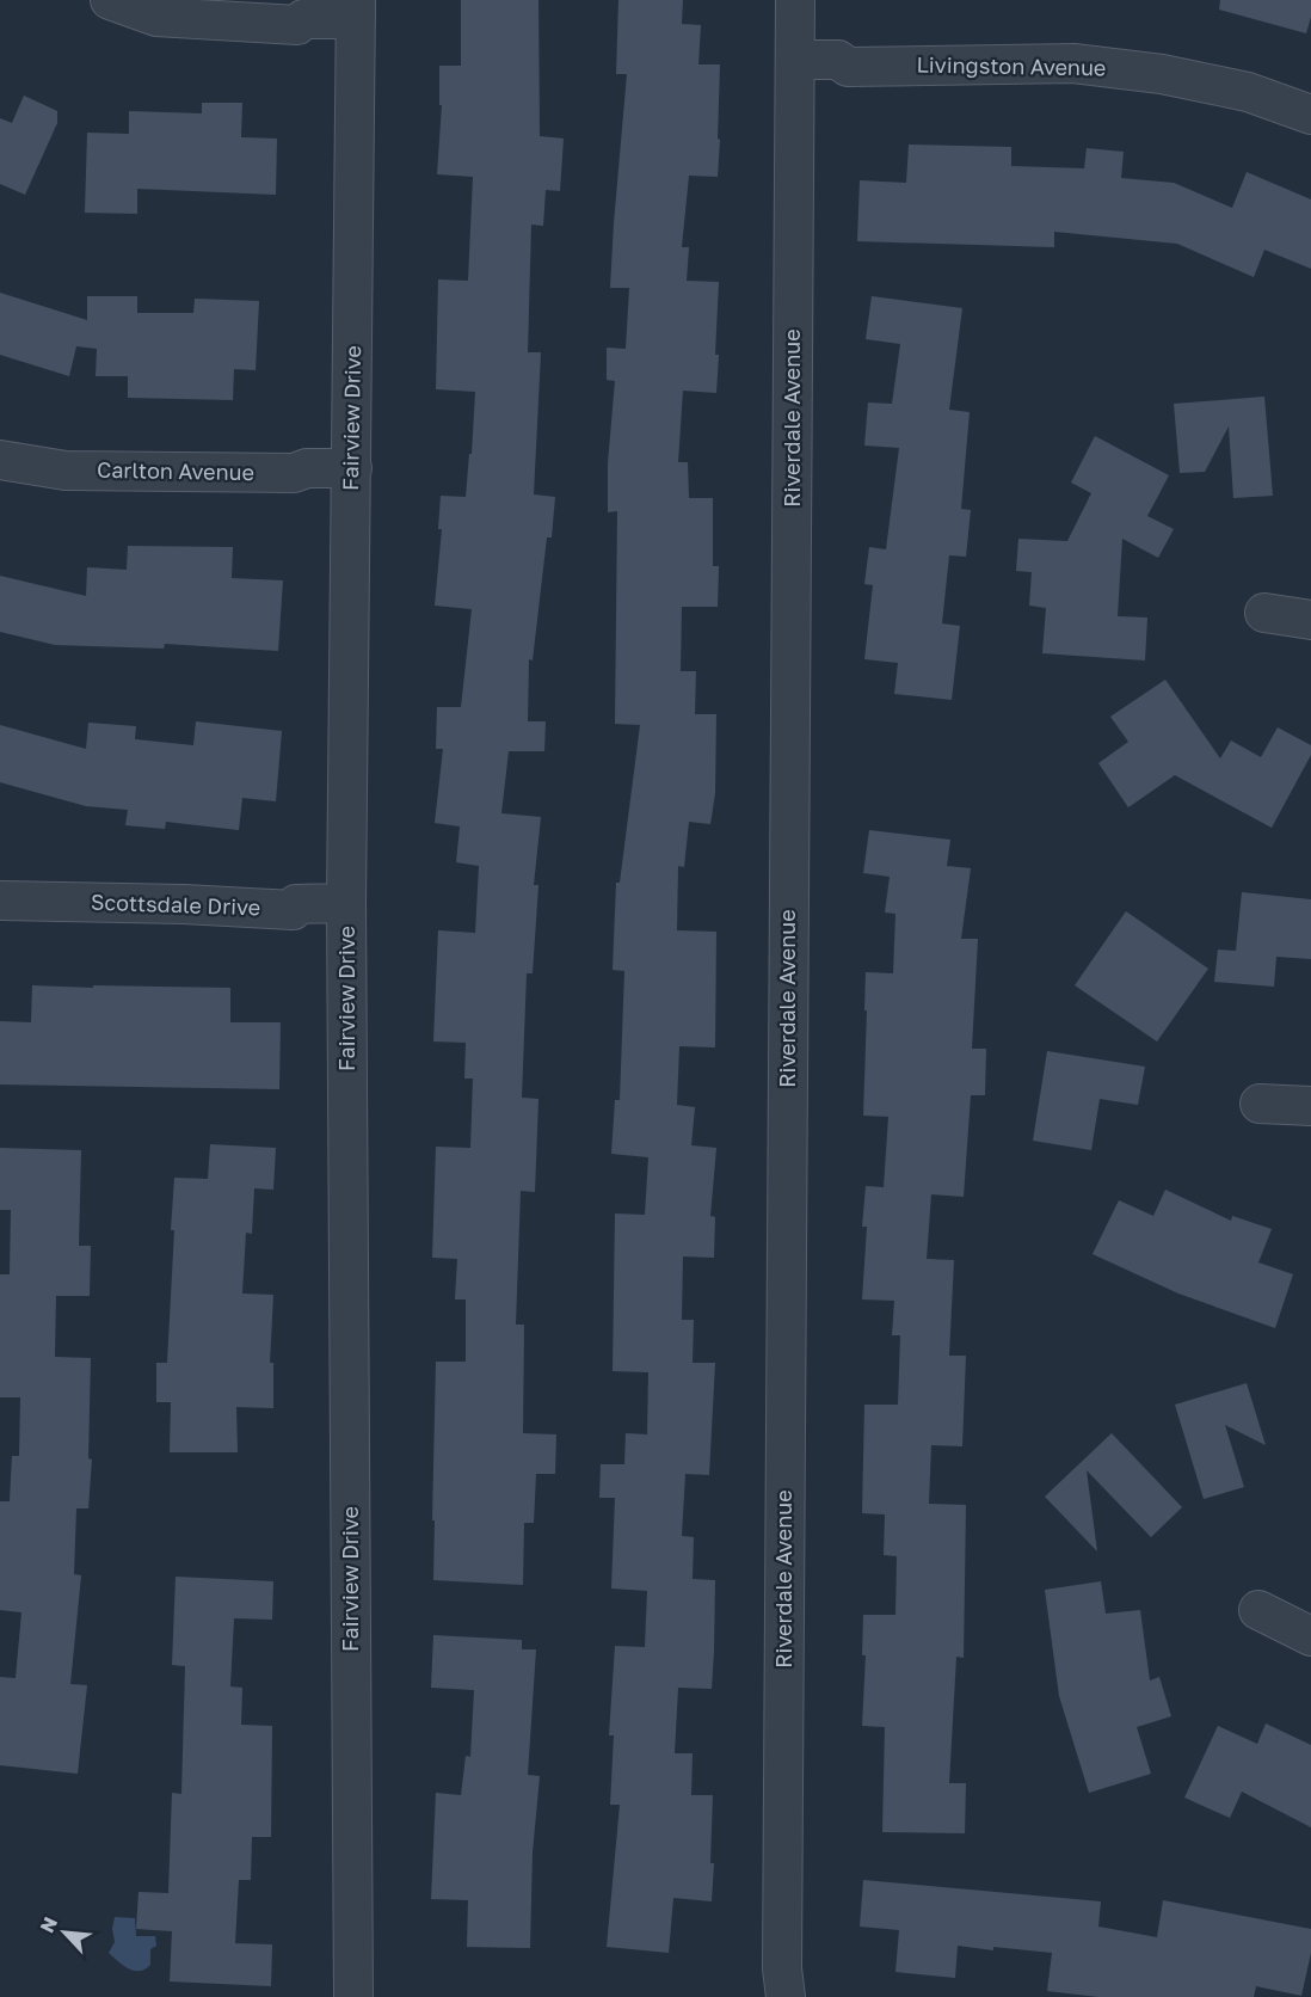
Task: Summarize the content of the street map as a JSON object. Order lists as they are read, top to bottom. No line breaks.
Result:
{"streets":{"street":["Livingston Avenue","Fairview Drive","Riverdale Avenue","Carlton Avenue","Scottsdale Drive"]},"crossings":[["Livingston Avenue","Riverdale Avenue"],["Fairview Drive","Carlton Avenue"],["Fairview Drive","Scottsdale Drive"]],"north":"top left"}
